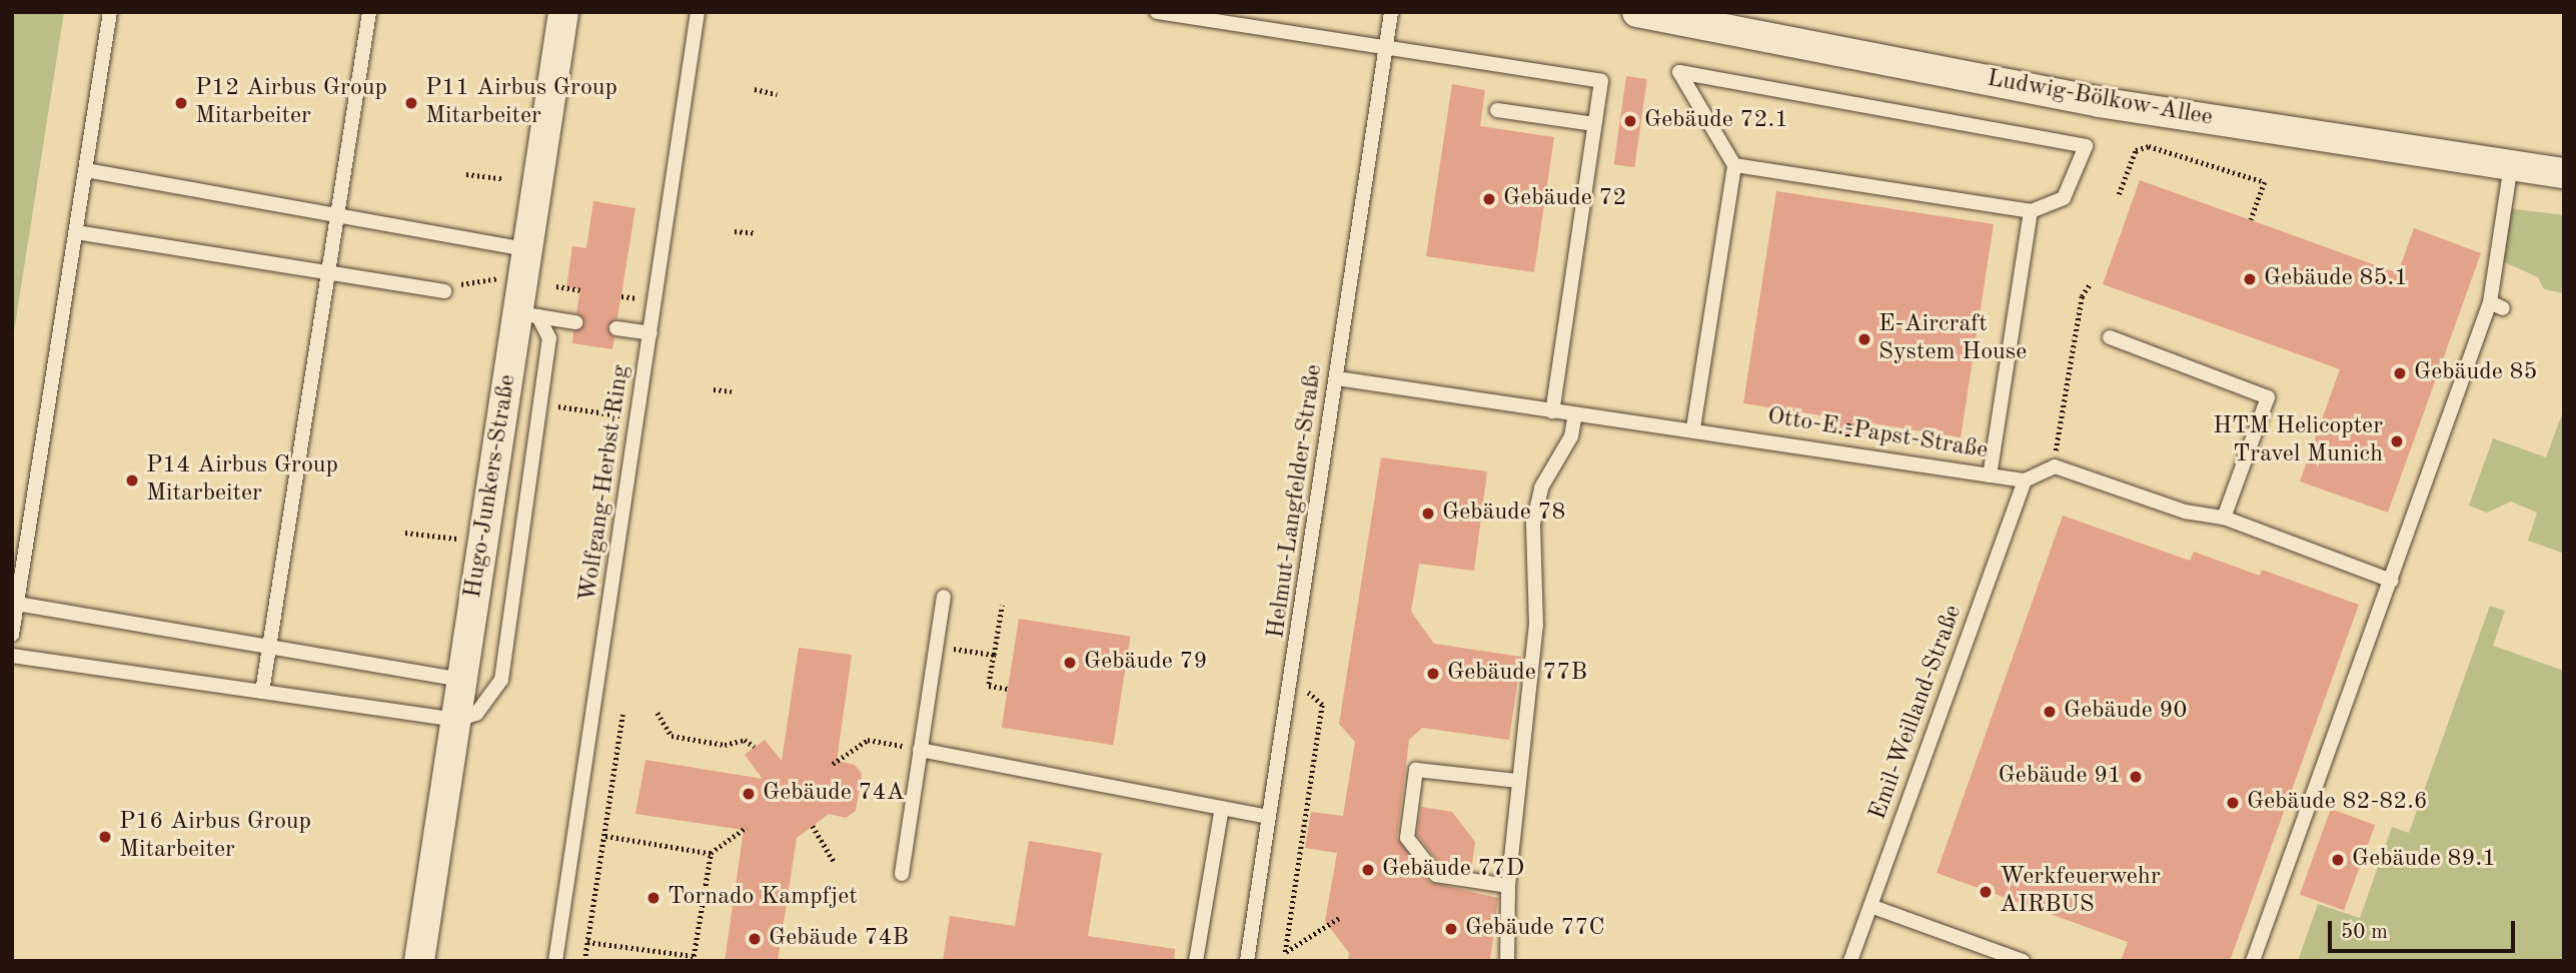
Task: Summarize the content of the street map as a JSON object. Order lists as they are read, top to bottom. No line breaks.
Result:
{"streets":{"street":["Ludwig-Bölkow-Allee","Hugo-Junkers-Straße"],"lane":["Otto-E.-Papst-Straße","Wolfgang-Herbst-Ring","Helmut-Langfelder-Straße","Emil-Weilland-Straße"]},"crossings":[["Otto-E.-Papst-Straße","Helmut-Langfelder-Straße"],["Otto-E.-Papst-Straße","Emil-Weilland-Straße"]],"places":["P12 Airbus Group Mitarbeiter","P11 Airbus Group Mitarbeiter","Gebäude 72.1","Gebäude 72","Gebäude 85.1","E-Aircraft System House","Gebäude 85","HTM Helicopter Travel Munich","P14 Airbus Group Mitarbeiter","Gebäude 78","Gebäude 79","Gebäude 77B","Gebäude 90","Gebäude 91","Gebäude 74A","Gebäude 82-82.6","P16 Airbus Group Mitarbeiter","Gebäude 89.1","Gebäude 77D","Werkfeuerwehr AIRBUS","Tornado Kampfjet","Gebäude 77C","Gebäude 74B"],"scale_bar":"50 m"}
